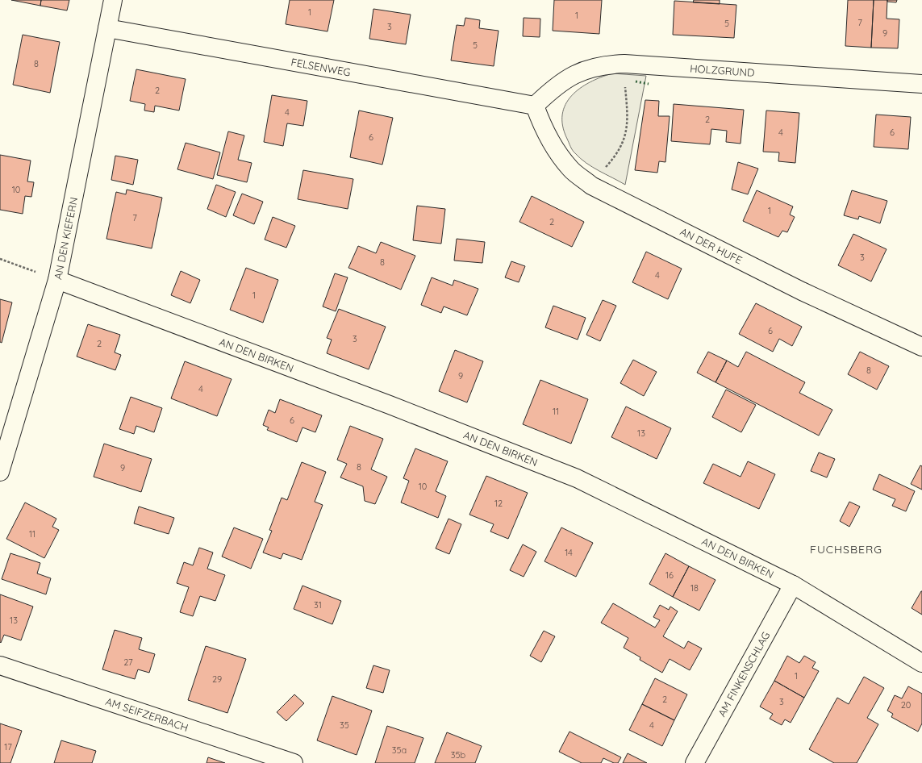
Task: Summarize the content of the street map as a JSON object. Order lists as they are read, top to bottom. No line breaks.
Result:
{"streets":{"street":["FELSENWEG","HOLZGRUND","AN DEN KIEFERN","AN DER HUFE","AN DEN BIRKEN","AM FINKENSCHLAG","AM SEIFZERBACH"]},"crossings":[["FELSENWEG","HOLZGRUND"],["FELSENWEG","AN DEN KIEFERN"],["FELSENWEG","AN DER HUFE"],["HOLZGRUND","AN DER HUFE"],["AN DEN KIEFERN","AN DEN BIRKEN"],["AN DEN BIRKEN","AM FINKENSCHLAG"]],"districts":["FUCHSBERG"],"house_numbers":["1","1","7","5","3","9","5","8","2","4","2","4","6","6","10","1","7","2","3","8","4","1","6","3","2","8","9","4","11","6","13","8","9","10","12","11","14","16","18","31","13","27","1","29","2","3","20","35","4","17","35a","35b"]}
